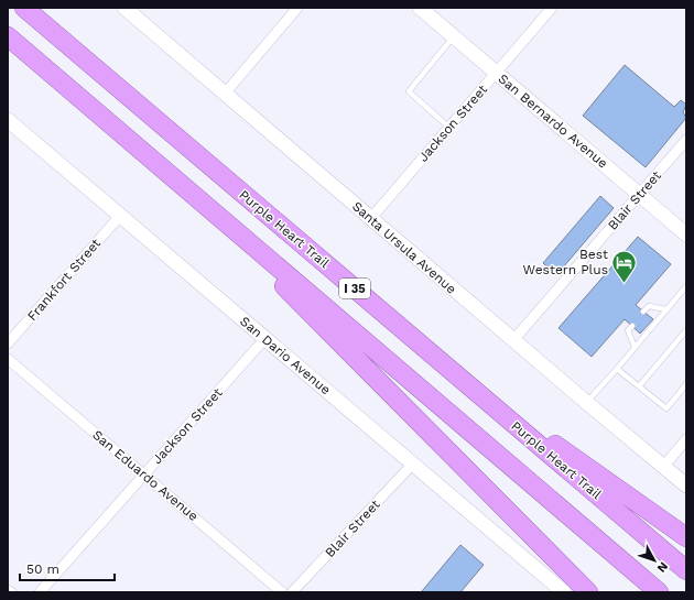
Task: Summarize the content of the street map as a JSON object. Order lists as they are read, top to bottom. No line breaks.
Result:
{"streets":{"highway":["Purple Heart Trail","I 35"],"main road":["San Bernardo Avenue","Santa Ursula Avenue","San Dario Avenue"],"street":["Jackson Street","Blair Street","Frankfort Street","San Eduardo Avenue"]},"crossings":[["San Bernardo Avenue","Jackson Street"],["San Bernardo Avenue","Blair Street"],["Jackson Street","Santa Ursula Avenue"],["Jackson Street","San Dario Avenue"],["Jackson Street","San Eduardo Avenue"],["Blair Street","Santa Ursula Avenue"],["Blair Street","San Dario Avenue"],["Frankfort Street","San Dario Avenue"]],"places":{"hotel":["Best Western Plus"]},"scale_bar":"50 m","north":"bottom right"}
